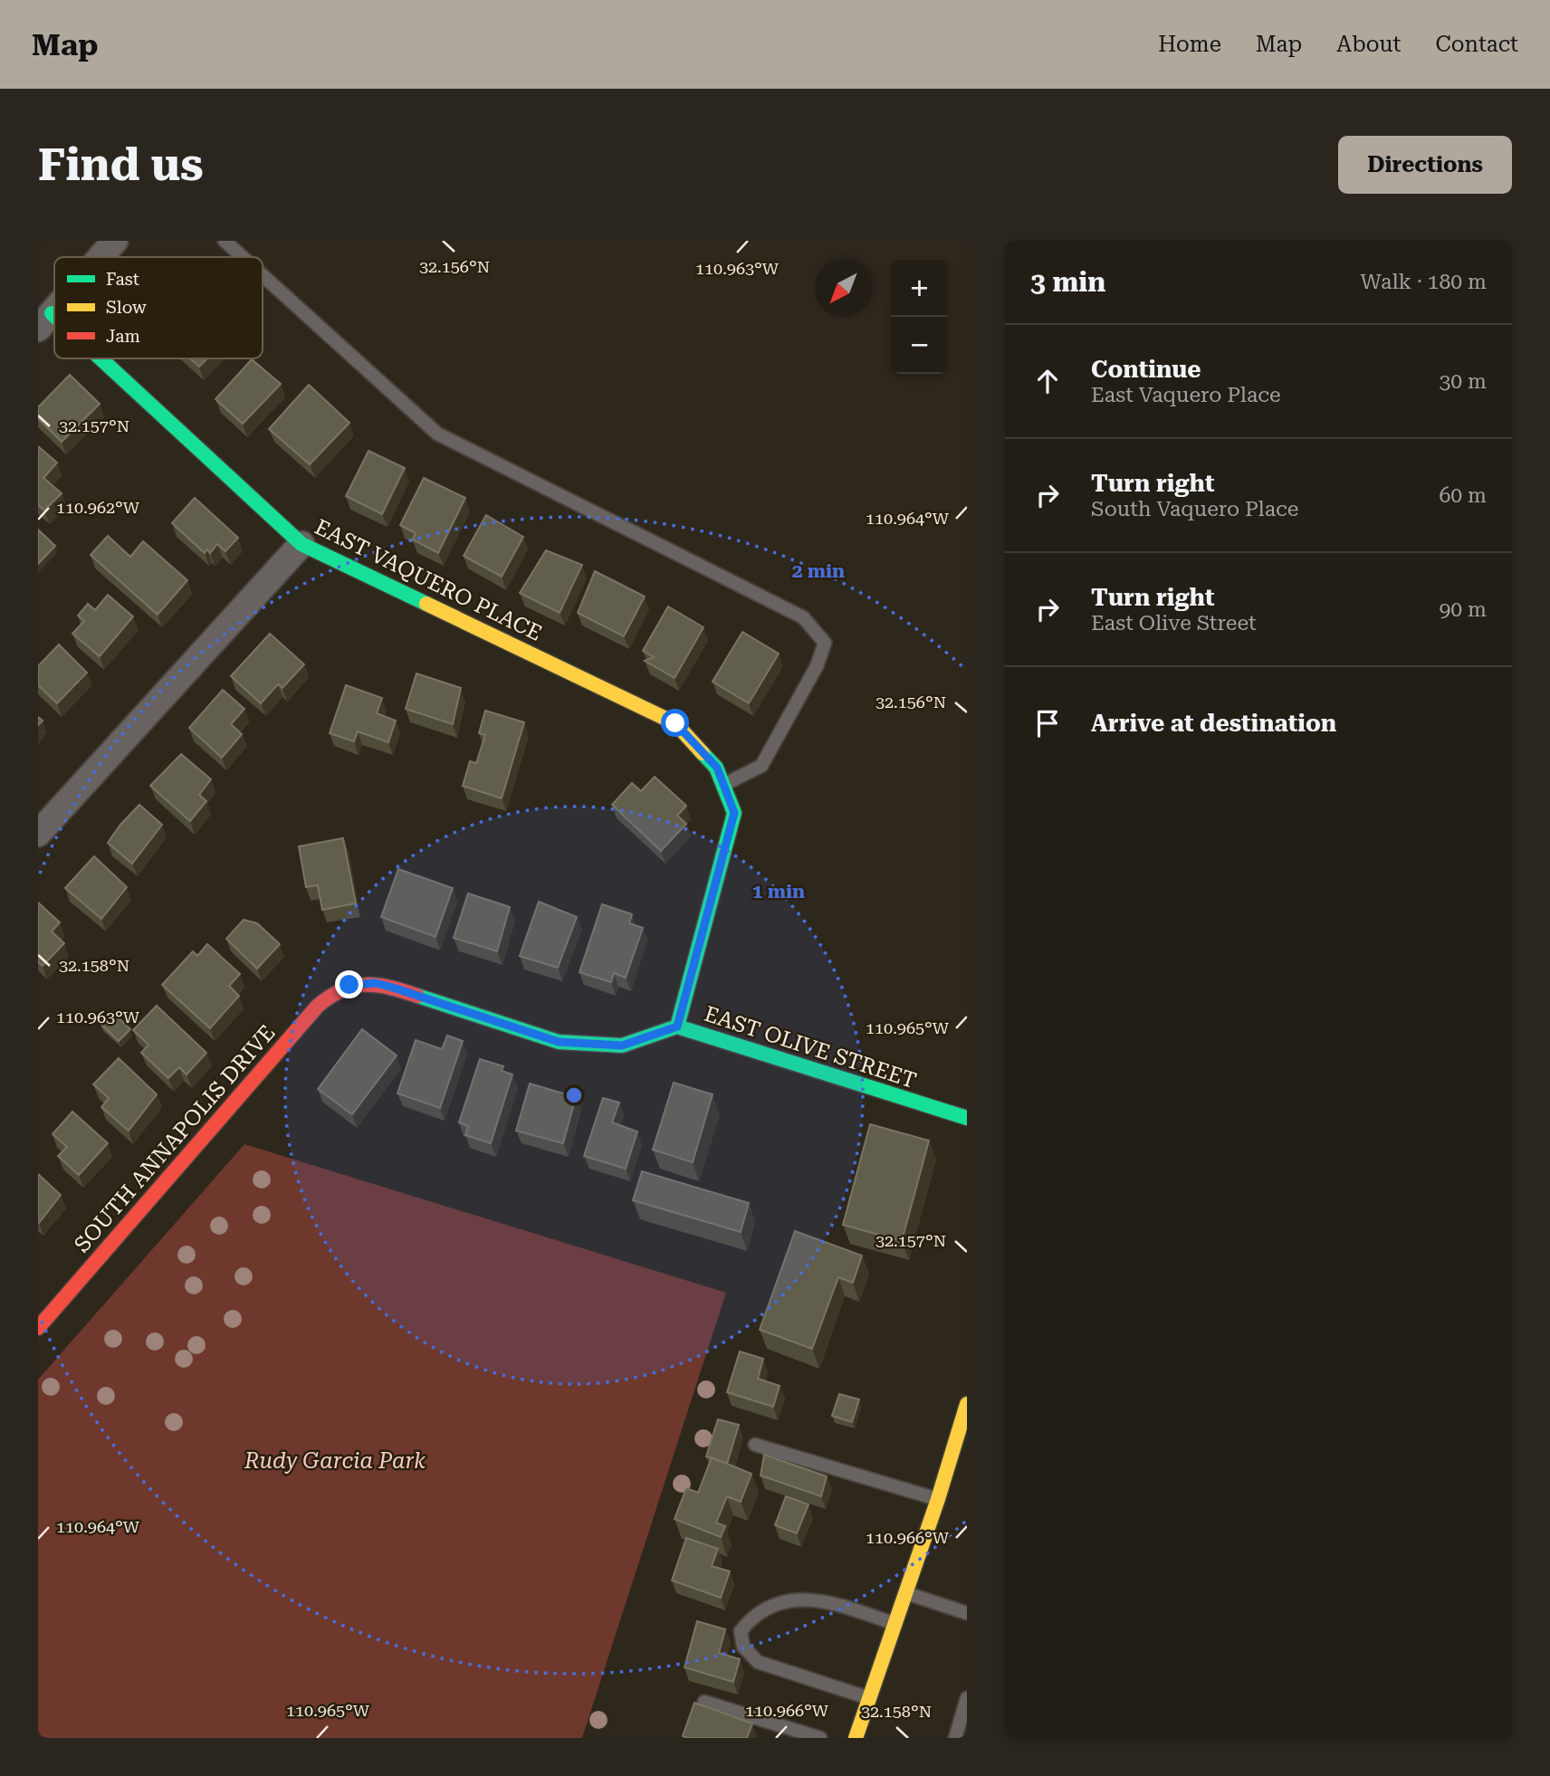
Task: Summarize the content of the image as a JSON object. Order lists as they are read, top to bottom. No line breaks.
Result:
{"streets":{"street":["EAST VAQUERO PLACE","EAST OLIVE STREET","SOUTH ANNAPOLIS DRIVE"]},"crossings":[["EAST VAQUERO PLACE","EAST OLIVE STREET"],["EAST OLIVE STREET","SOUTH ANNAPOLIS DRIVE"]],"parks":["Rudy Garcia Park"],"legend":["Fast","Slow","Jam"],"north":"bottom left","page":{"header":"Map","nav":["Home","Map","About","Contact"],"buttons":"Directions","title":"Find us","heading":["3 min","Walk · 180 m"],"map_buttons":["+","−"],"list":[["Continue","East Vaquero Place","30 m"],["Turn right","South Vaquero Place","60 m"],["Turn right","East Olive Street","90 m"],"Arrive at destination"]},"coordinates":["32.156°N","110.963°W","32.157°N","110.962°W","110.964°W","32.158°N","110.965°W","110.966°W"],"rings":["2 min","1 min"]}
